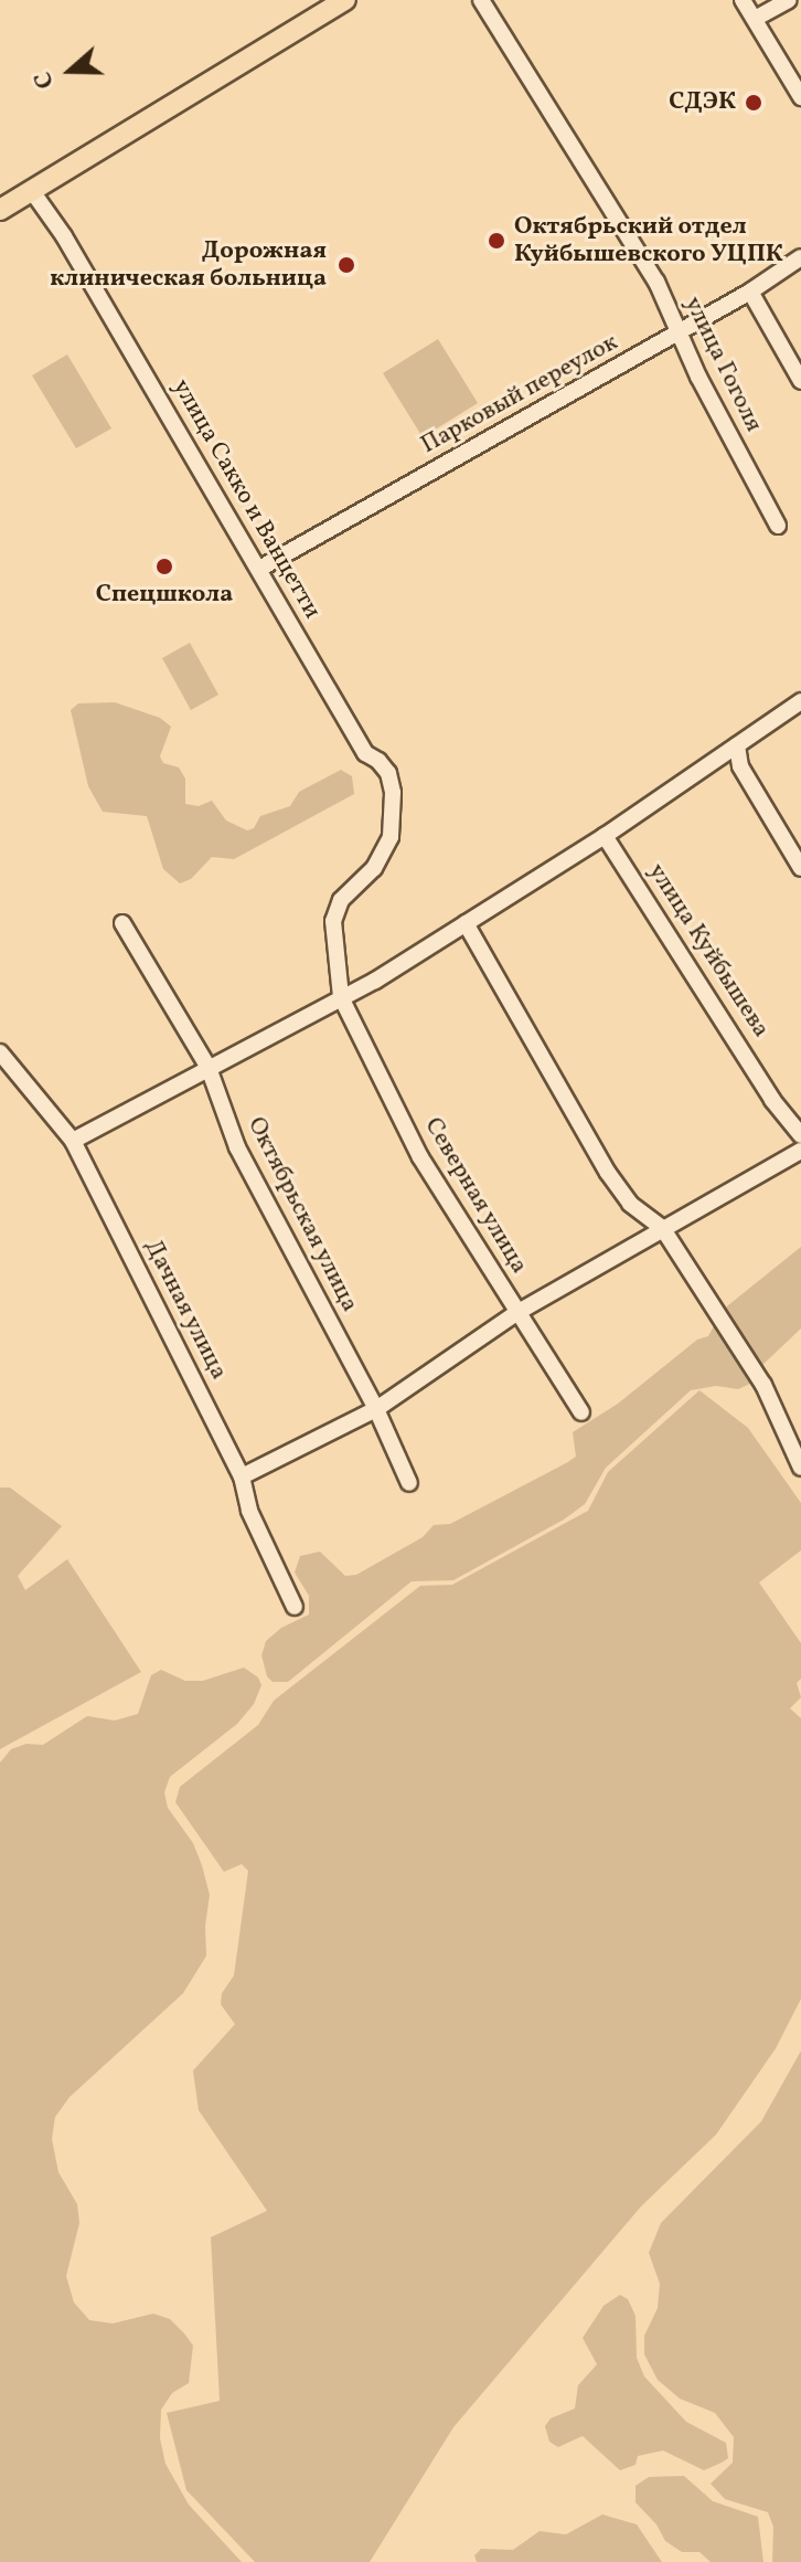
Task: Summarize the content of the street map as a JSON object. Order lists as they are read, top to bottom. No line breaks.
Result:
{"streets":{"street":["улица Гоголя","Парковый переулок","улица Сакко и Ванцетти","улица Куйбышева","Северная улица","Октябрьская улица","Дачная улица"]},"crossings":[["улица Гоголя","Парковый переулок"],["Парковый переулок","улица Сакко и Ванцетти"],["улица Сакко и Ванцетти","Северная улица"]],"places":["СДЭК","Октябрьский отдел Куйбышевского УЦПК","Дорожная клиническая больница","Спецшкола"],"north":"left"}
